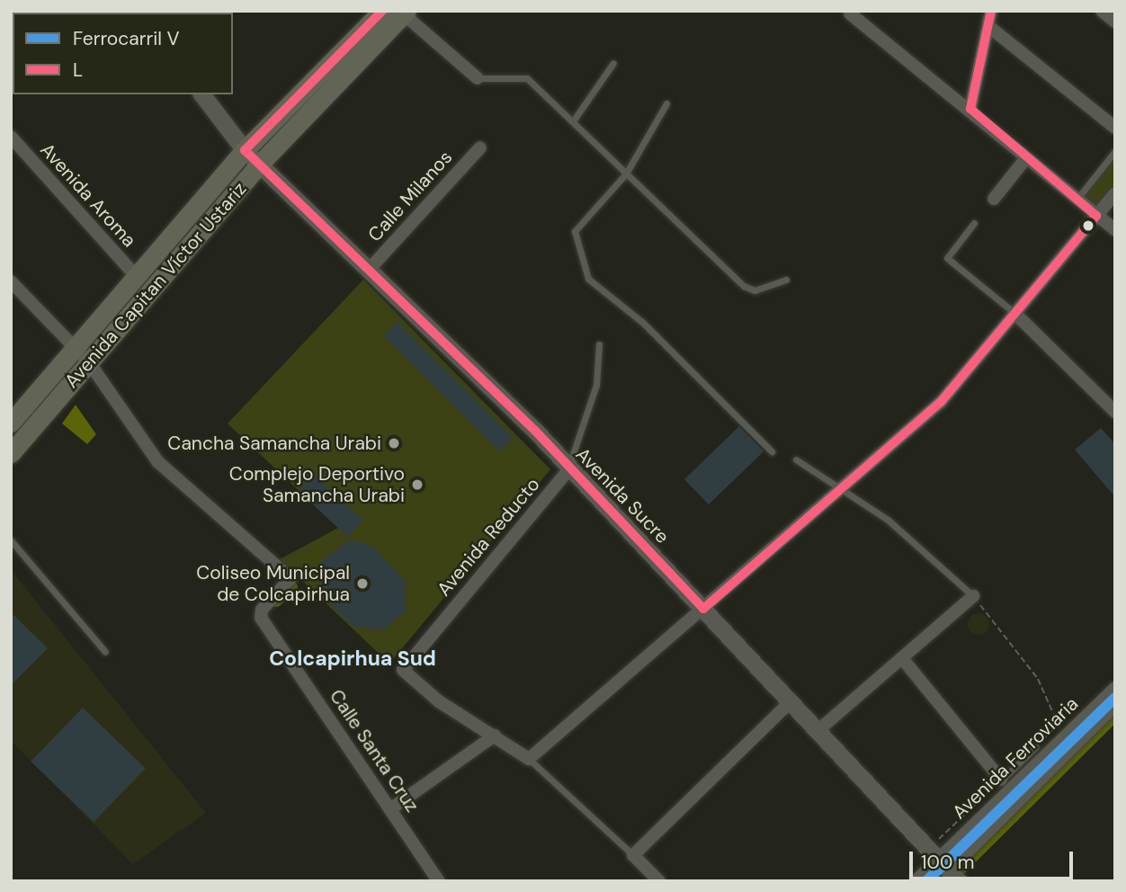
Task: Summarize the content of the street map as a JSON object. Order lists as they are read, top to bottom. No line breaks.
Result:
{"streets":{"main road":["Avenida Capitan Víctor Ustariz"],"street":["Avenida Aroma","Calle Milanos","Avenida Sucre","Avenida Reducto","Calle Santa Cruz","Avenida Ferroviaria"]},"crossings":[["Avenida Aroma","Avenida Capitan Víctor Ustariz"],["Calle Milanos","Avenida Sucre"],["Avenida Capitan Víctor Ustariz","Avenida Sucre"],["Avenida Capitan Víctor Ustariz","Calle Santa Cruz"],["Avenida Sucre","Avenida Reducto"],["Avenida Sucre","Avenida Ferroviaria"]],"districts":["Colcapirhua Sud"],"places":["Cancha Samancha Urabi","Complejo Deportivo Samancha Urabi","Coliseo Municipal de Colcapirhua"],"lines":["transit line L","rail line V"],"legend":["Ferrocarril V","L"],"scale_bar":"100 m"}
